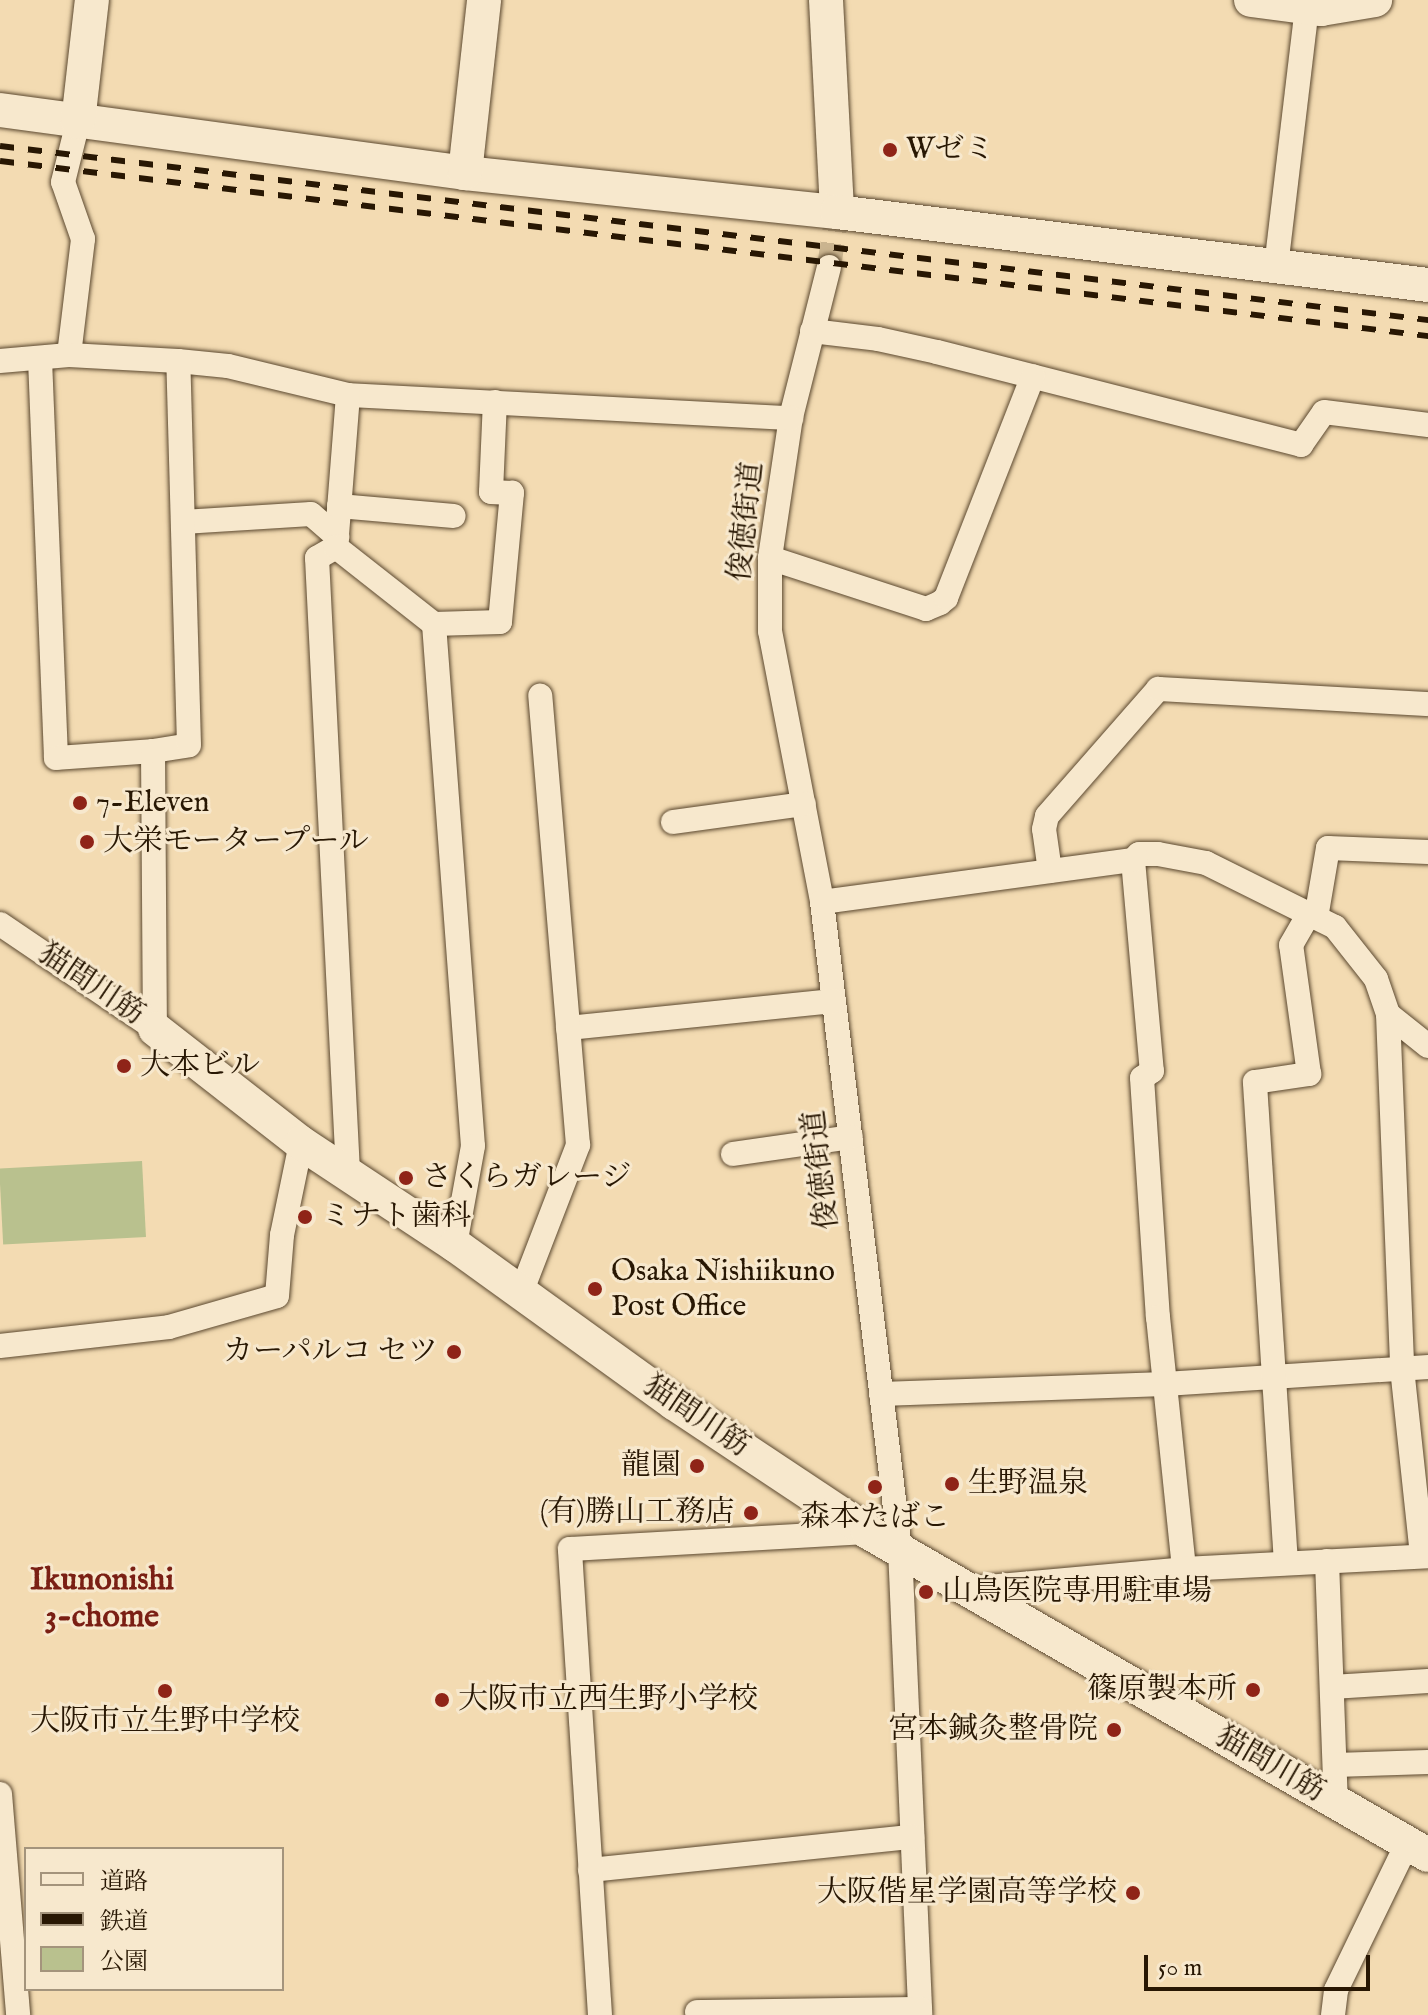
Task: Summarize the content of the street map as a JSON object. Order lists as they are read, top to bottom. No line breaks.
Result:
{"streets":{"street":["俊徳街道","猫間川筋"]},"crossings":[["俊徳街道","猫間川筋"]],"districts":["Ikunonishi 3-chome"],"places":["Wゼミ","7-Eleven","大栄モータープール","大本ビル","さくらガレージ","ミナト歯科","Osaka Nishiikuno Post Office","カーパルコ セツ","龍園","生野温泉","森本たばこ","(有)勝山工務店","山鳥医院専用駐車場","篠原製本所","大阪市立生野中学校","大阪市立西生野小学校","宮本鍼灸整骨院","大阪偕星学園高等学校"],"legend":["道路","鉄道","公園"],"scale_bar":"50 m"}
